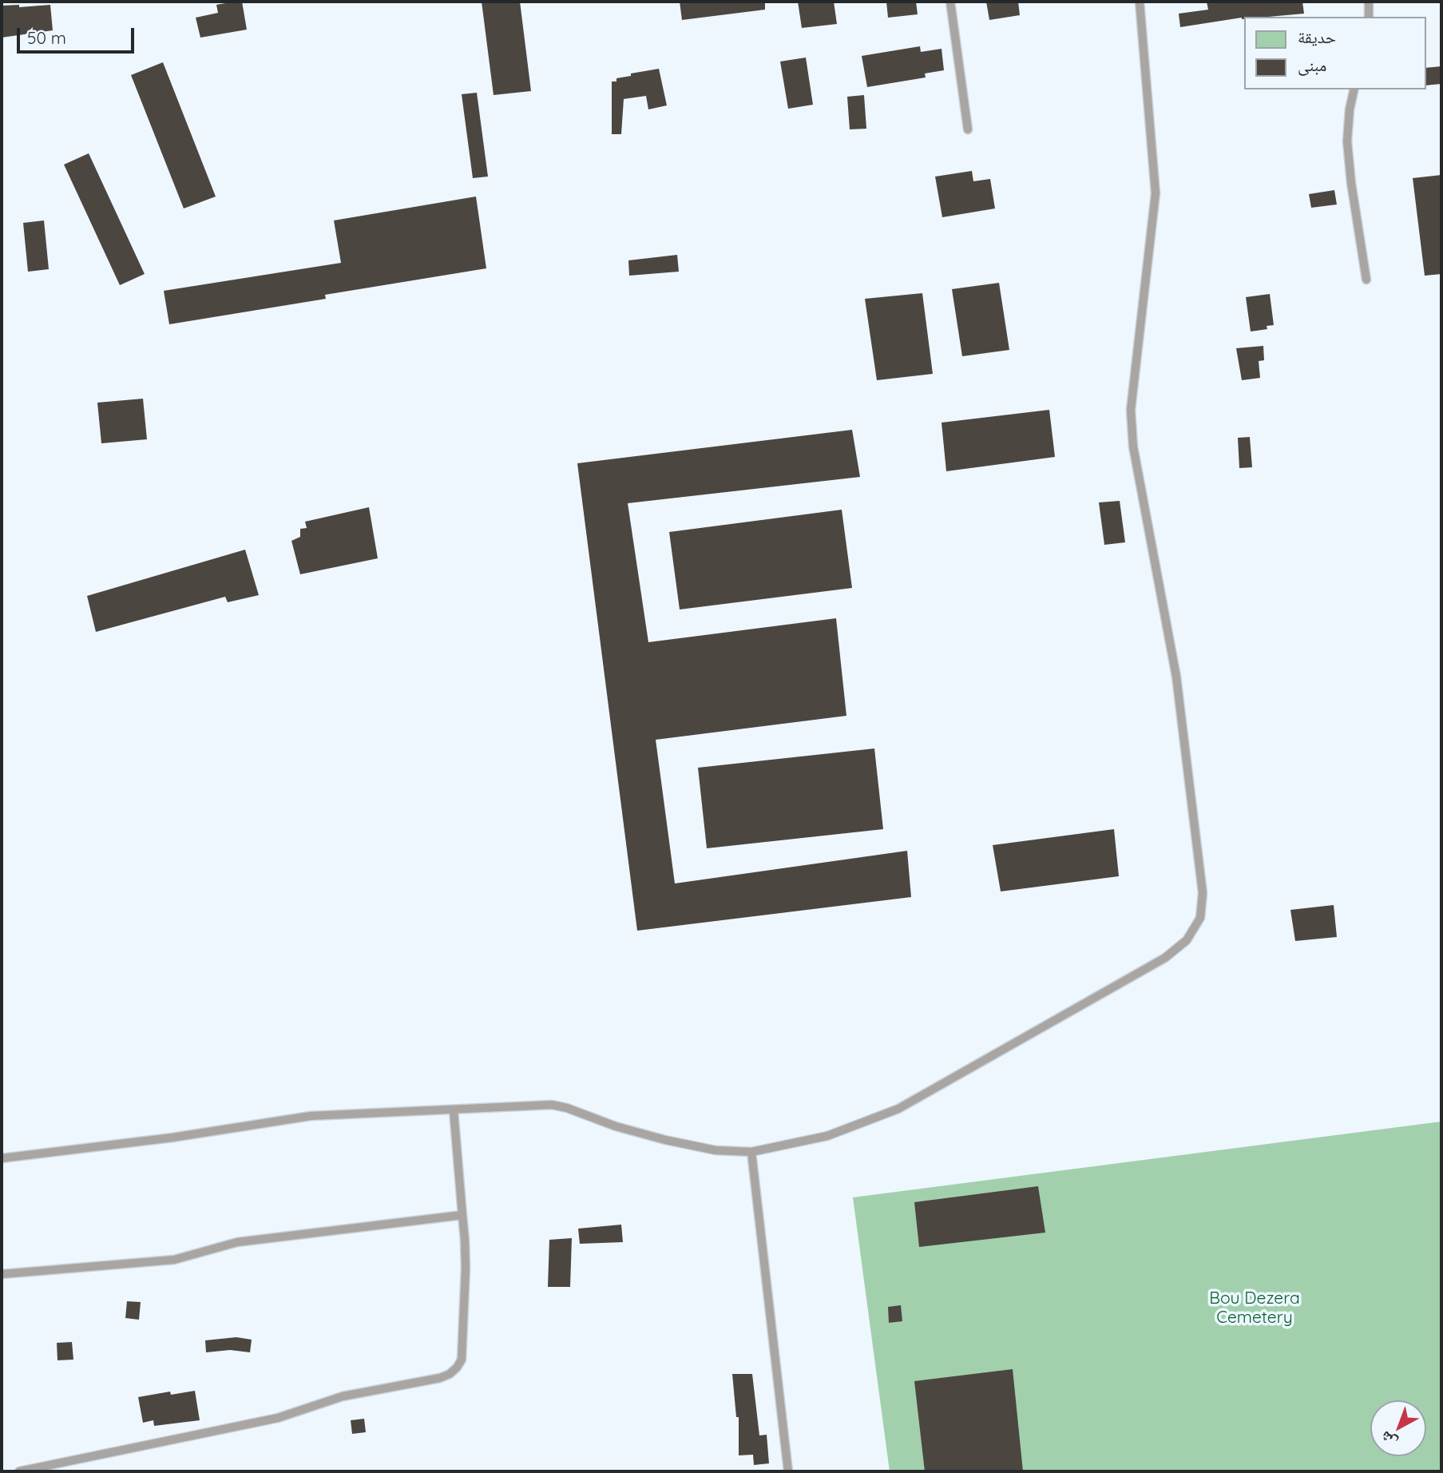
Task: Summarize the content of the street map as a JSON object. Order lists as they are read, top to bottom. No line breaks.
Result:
{"parks":["Bou Dezera Cemetery"],"legend":["حديقة","مبنى"],"scale_bar":"50 m","north":"bottom left"}
